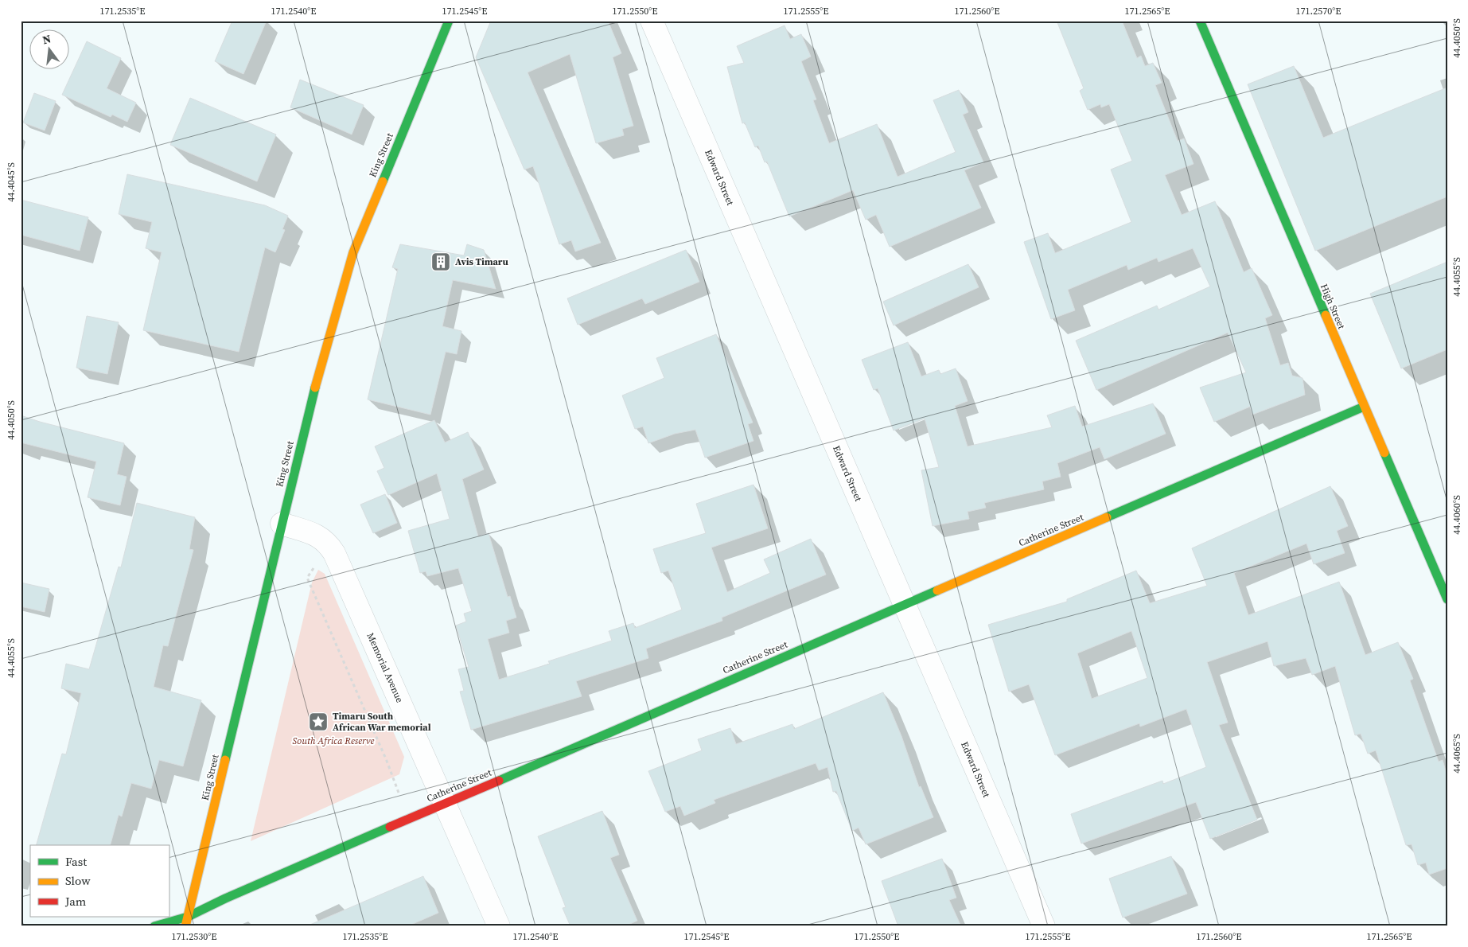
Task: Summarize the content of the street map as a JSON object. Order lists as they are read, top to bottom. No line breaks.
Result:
{"streets":{"street":["King Street","Edward Street","High Street","Catherine Street","Memorial Avenue"]},"crossings":[["King Street","Catherine Street"],["King Street","Memorial Avenue"],["Edward Street","Catherine Street"],["High Street","Catherine Street"],["Catherine Street","Memorial Avenue"]],"parks":["South Africa Reserve"],"places":{"building":["Avis Timaru"],"place":["Timaru South African War memorial"]},"legend":["Fast","Slow","Jam"],"north":"top","coordinates":["171.2535°E","171.2540°E","171.2545°E","171.2550°E","171.2555°E","171.2560°E","171.2565°E","171.2570°E","44.4050°S","44.4045°S","44.4055°S","44.4060°S","44.4065°S","171.2530°E"]}
